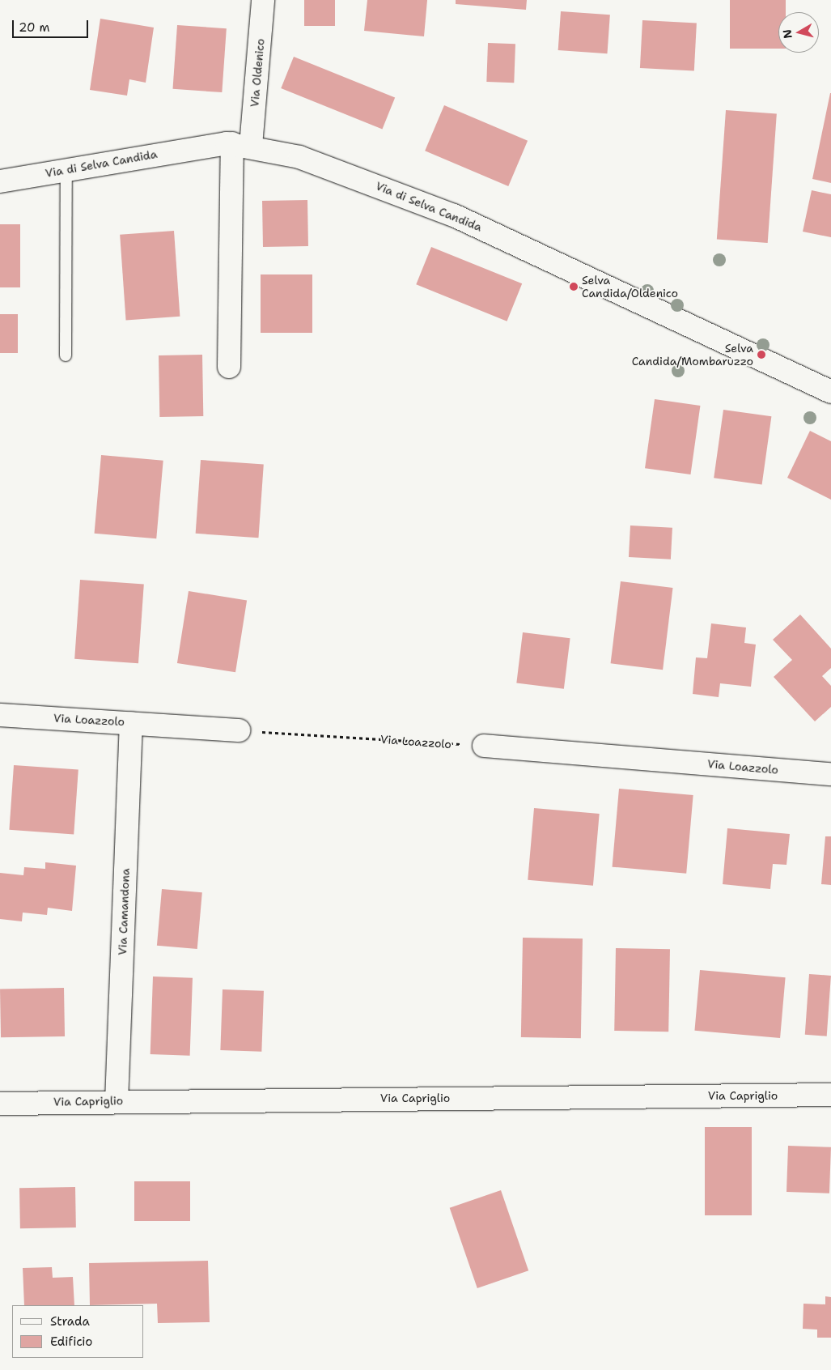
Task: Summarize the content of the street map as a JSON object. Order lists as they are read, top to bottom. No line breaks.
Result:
{"streets":{"street":["Via Oldenico","Via di Selva Candida","Via Loazzolo","Via Camandona","Via Capriglio"]},"crossings":[["Via Oldenico","Via di Selva Candida"],["Via Loazzolo","Via Camandona"],["Via Camandona","Via Capriglio"]],"places":["Selva Candida/Oldenico","Selva Candida/Mombaruzzo"],"legend":["Strada","Edificio"],"scale_bar":"20 m","north":"left"}
